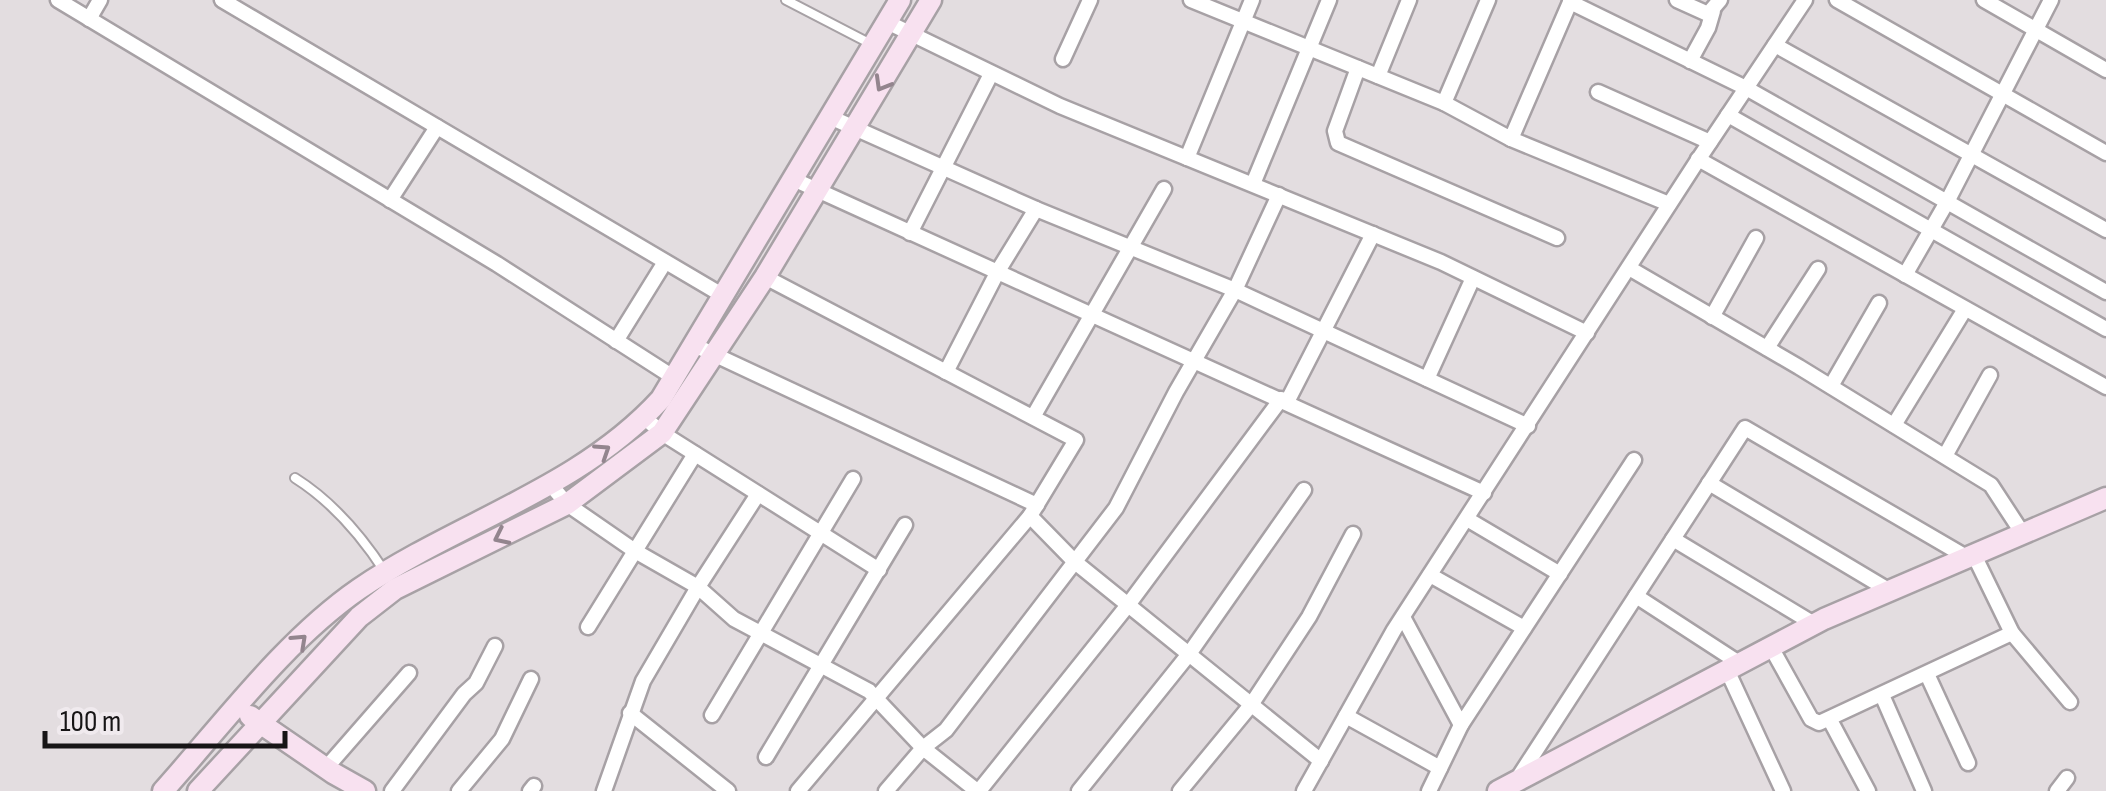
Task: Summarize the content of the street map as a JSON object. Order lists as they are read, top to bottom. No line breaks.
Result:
{"scale_bar":"100 m"}
